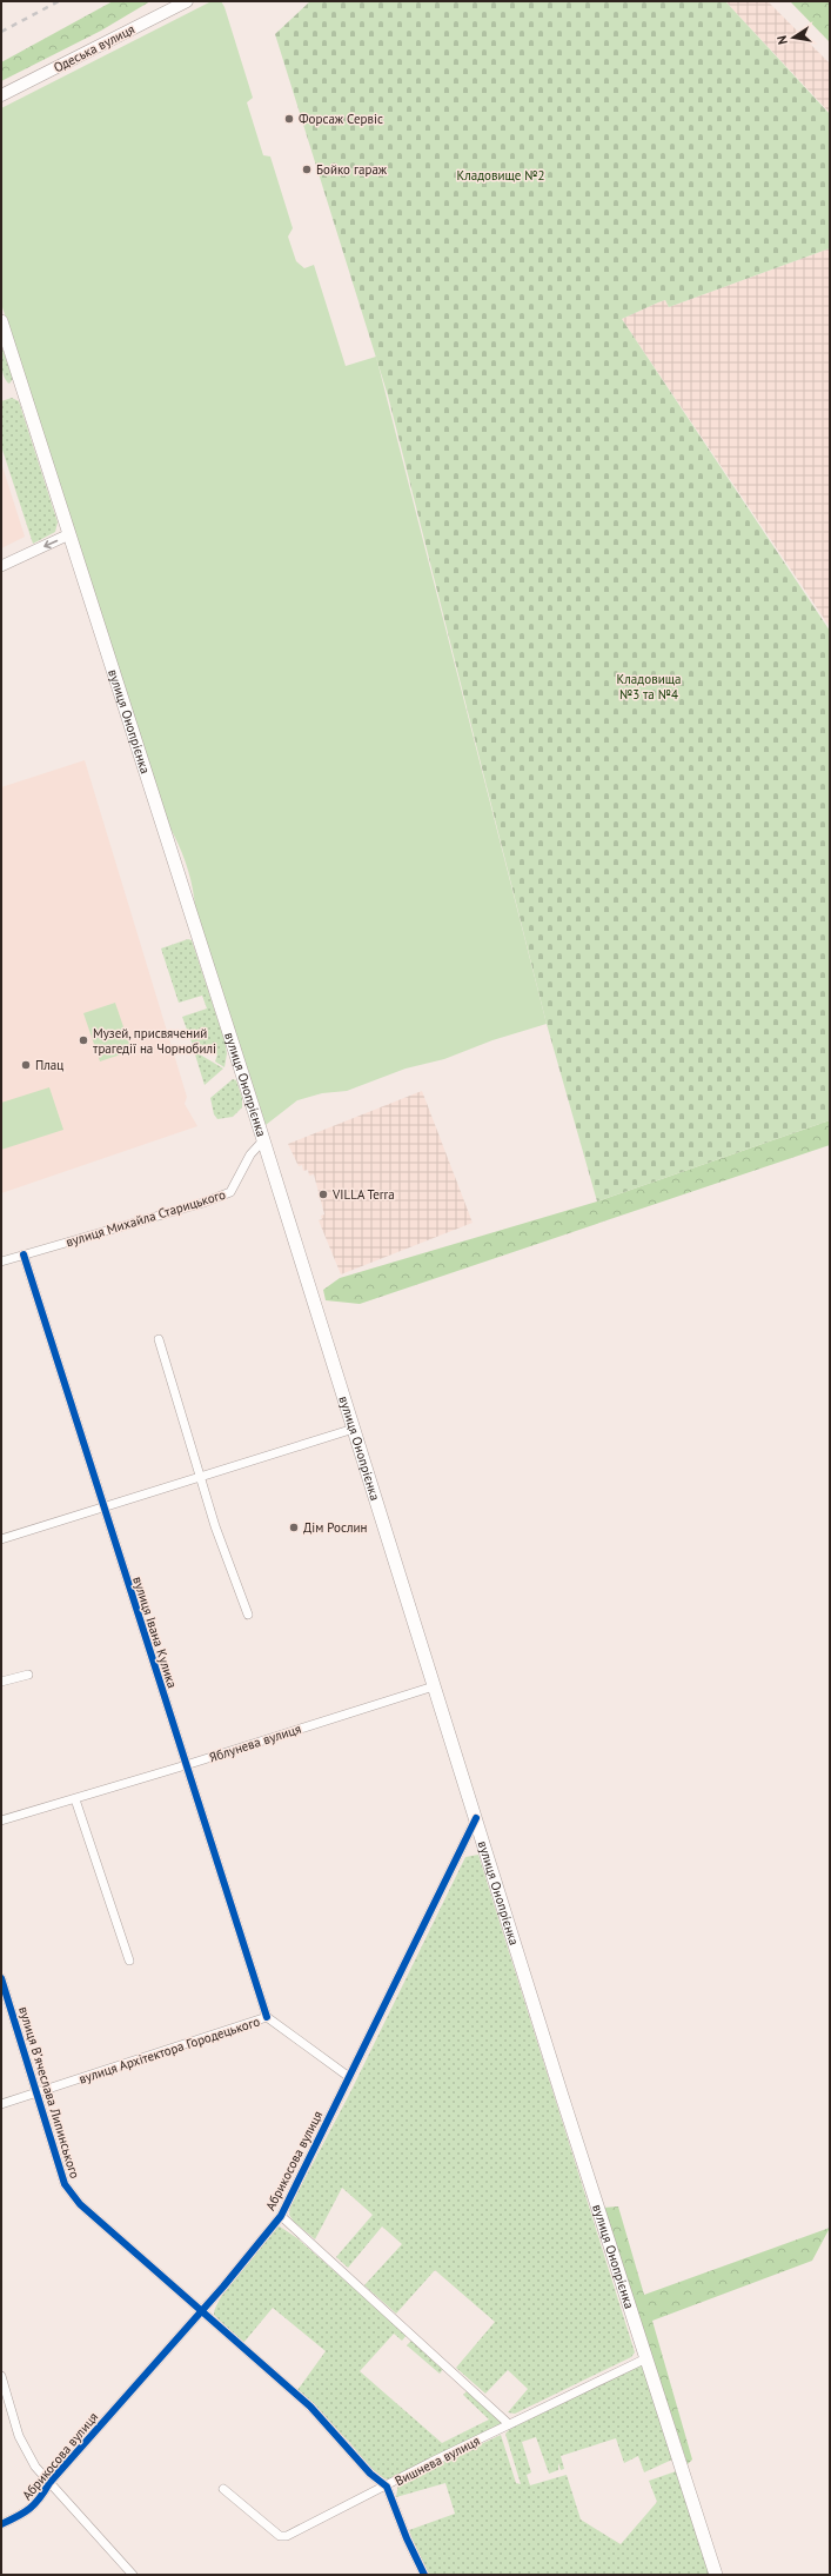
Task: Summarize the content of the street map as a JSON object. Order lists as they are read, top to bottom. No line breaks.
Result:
{"streets":{"main road":["Одеська вулиця","вулиця Онопрієнка"],"street":["вулиця Михайла Старицького","вулиця Івана Кулика","Яблунева вулиця","вулиця Архітектора Городецького","вулиця Вʼячеслава Липинського","Абрикосова вулиця","Вишнева вулиця"]},"crossings":[["вулиця Онопрієнка","вулиця Михайла Старицького"],["вулиця Онопрієнка","Яблунева вулиця"],["вулиця Онопрієнка","Абрикосова вулиця"],["вулиця Онопрієнка","Вишнева вулиця"],["вулиця Михайла Старицького","вулиця Івана Кулика"],["вулиця Івана Кулика","Яблунева вулиця"],["вулиця Івана Кулика","вулиця Архітектора Городецького"],["вулиця Архітектора Городецького","вулиця Вʼячеслава Липинського"],["вулиця Архітектора Городецького","Абрикосова вулиця"],["вулиця Вʼячеслава Липинського","Абрикосова вулиця"],["вулиця Вʼячеслава Липинського","Вишнева вулиця"]],"parks":["Кладовище №2","Кладовища №3 та №4"],"places":["Форсаж Сервіс","Бойко гараж","Музей, присвячений трагедії на Чорнобилі","Плац","VILLA Terra","Дім Рослин"],"north":"left"}
